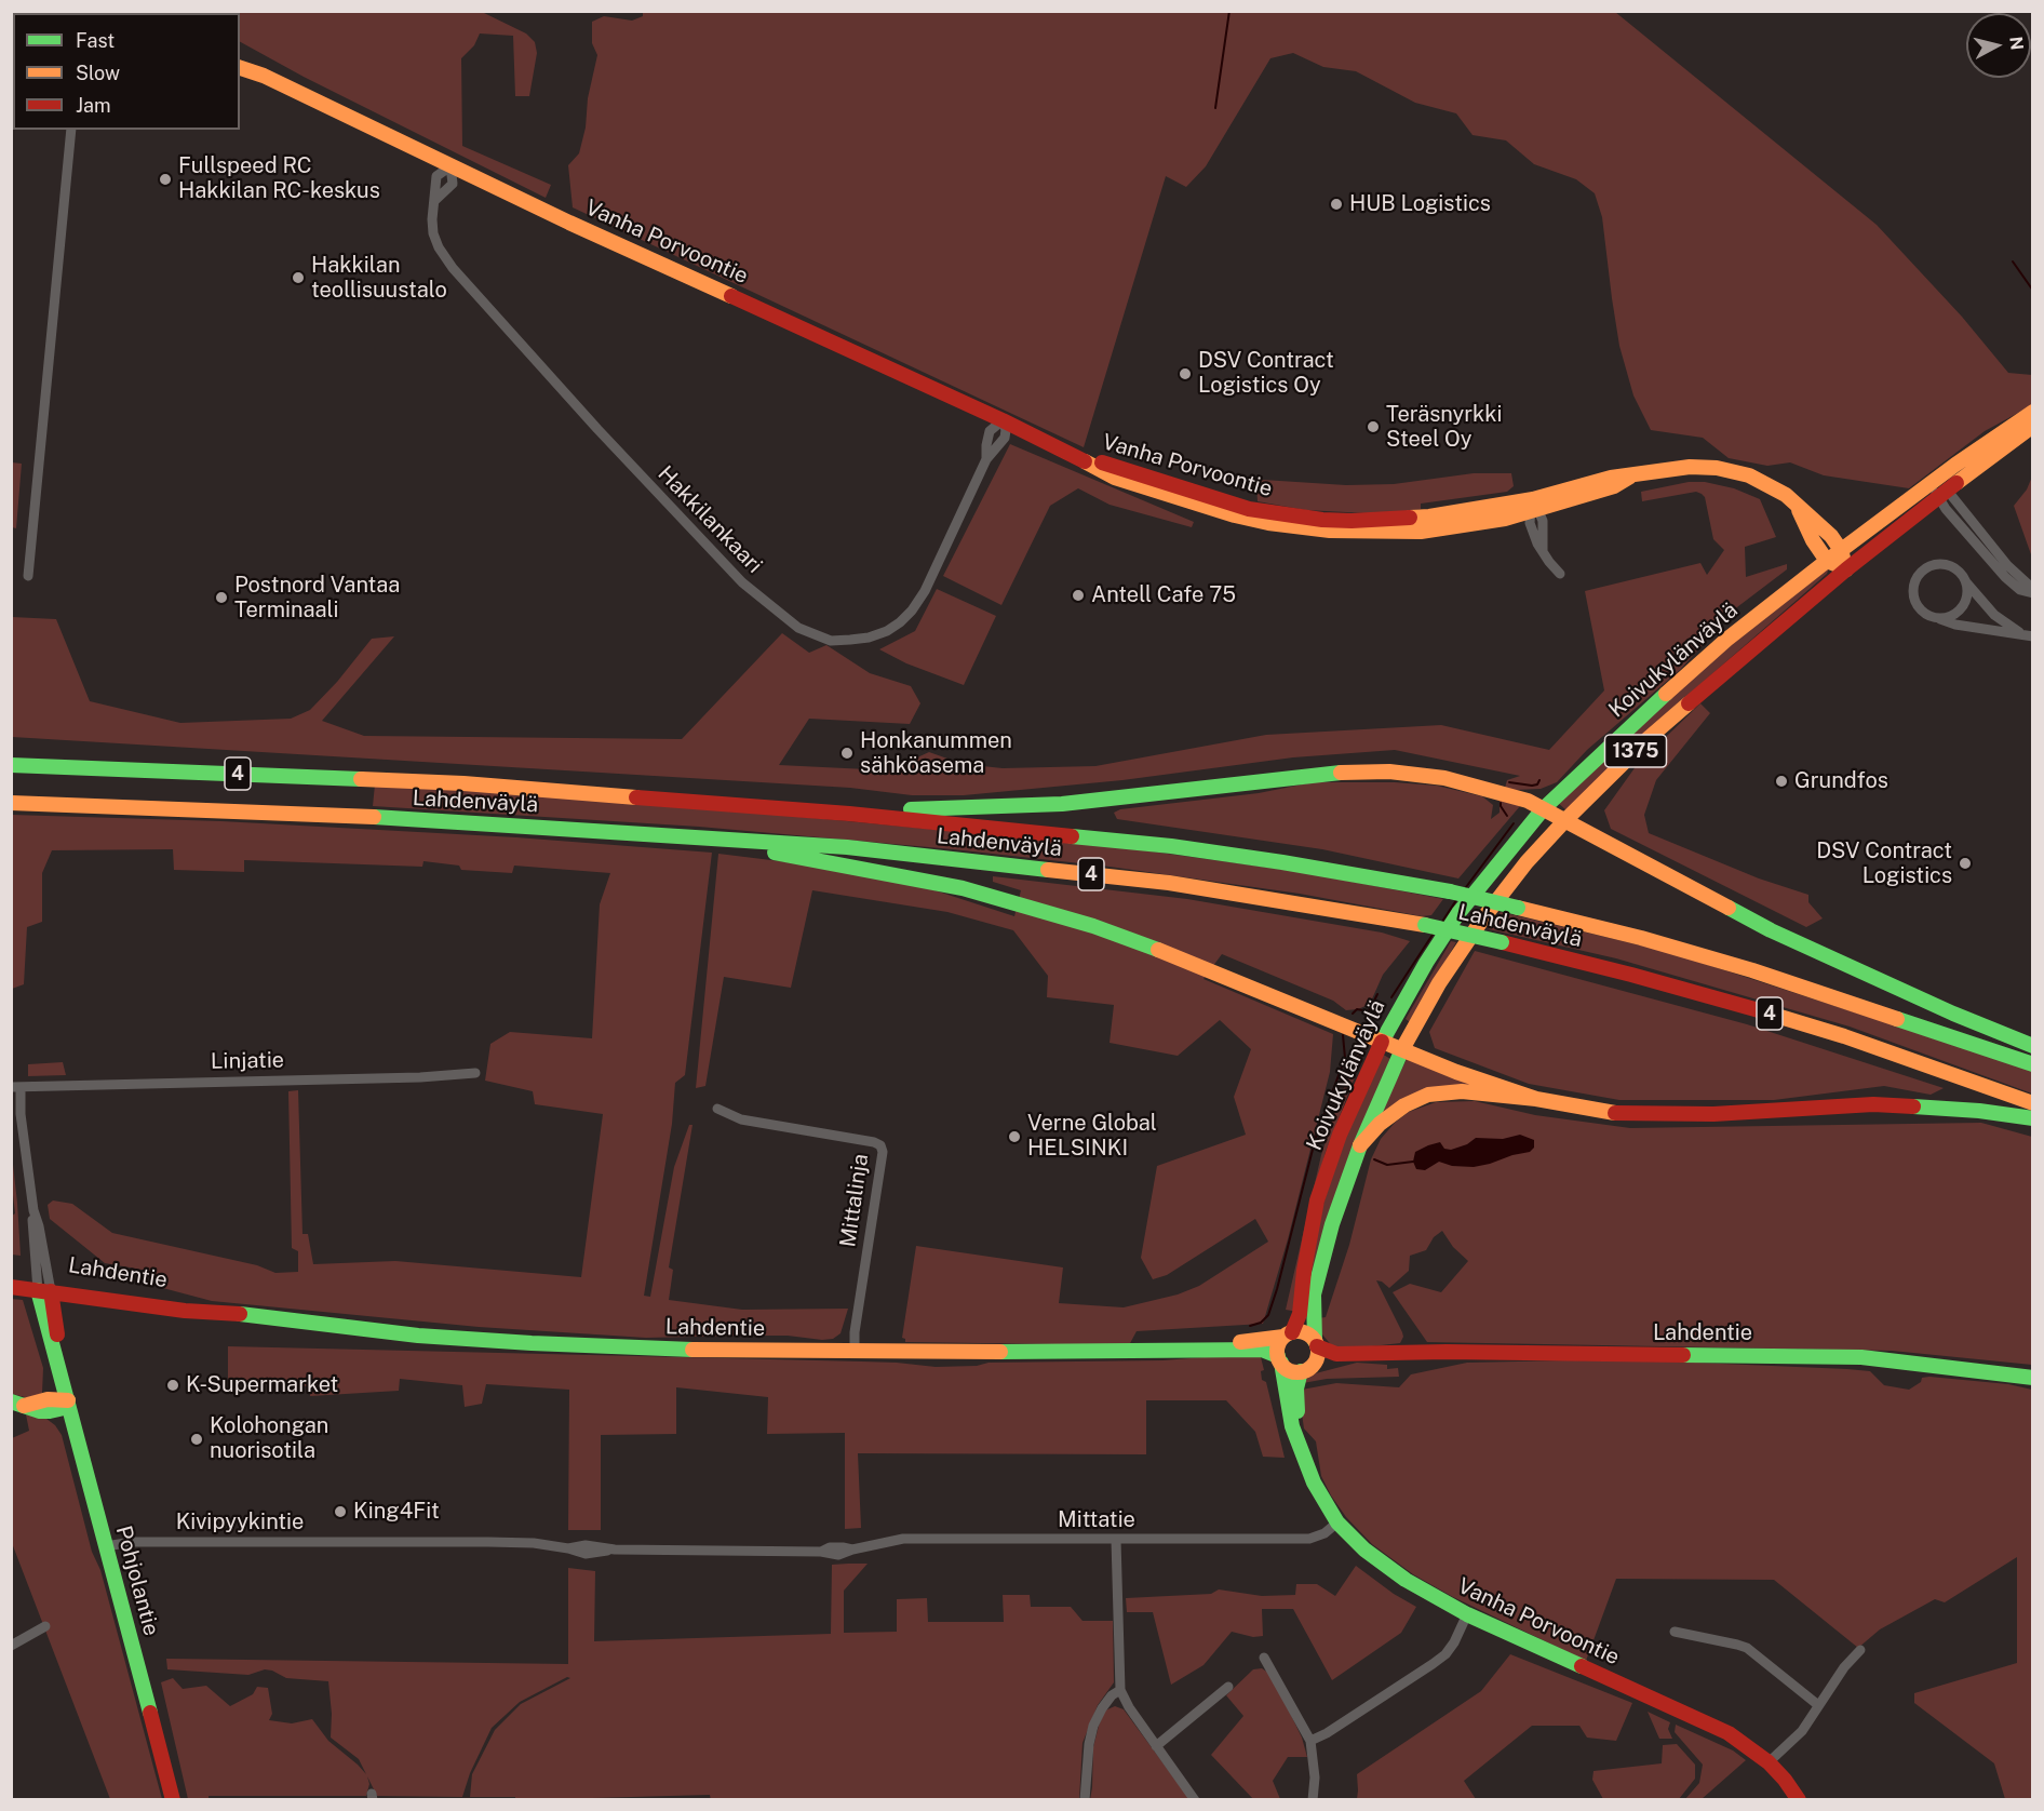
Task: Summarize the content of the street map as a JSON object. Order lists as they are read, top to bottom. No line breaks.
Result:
{"streets":{"main road":["Vanha Porvoontie","Koivukylänväylä","1375","4","Lahdenväylä","Lahdentie","Pohjolantie"],"street":["Hakkilankaari","Linjatie","Mittalinja","Mittatie","Kivipyykintie"]},"crossings":[["Vanha Porvoontie","Hakkilankaari"],["Vanha Porvoontie","Koivukylänväylä"],["Vanha Porvoontie","Lahdentie"],["Vanha Porvoontie","Mittatie"],["Koivukylänväylä","Lahdentie"],["Mittalinja","Lahdentie"],["Lahdentie","Pohjolantie"],["Mittatie","Kivipyykintie"],["Kivipyykintie","Pohjolantie"]],"places":["Fullspeed RC Hakkilan RC-keskus","HUB Logistics","Hakkilan teollisuustalo","DSV Contract Logistics Oy","Teräsnyrkki Steel Oy","Antell Cafe 75","Postnord Vantaa Terminaali","Honkanummen sähköasema","Grundfos","DSV Contract Logistics","Verne Global HELSINKI","K-Supermarket","Kolohongan nuorisotila","King4Fit"],"legend":["Fast","Slow","Jam"],"north":"right"}
